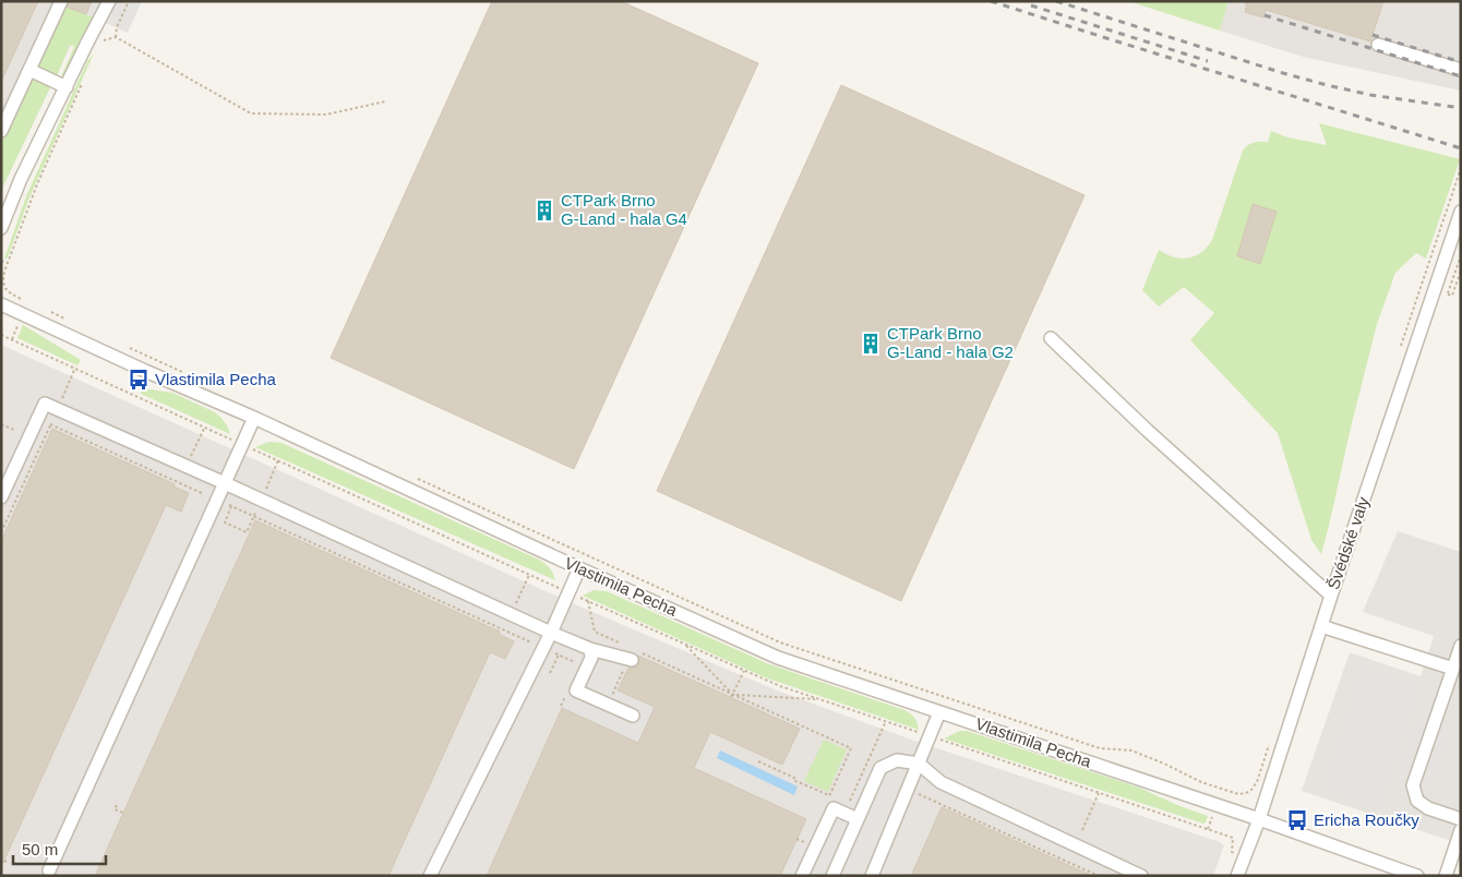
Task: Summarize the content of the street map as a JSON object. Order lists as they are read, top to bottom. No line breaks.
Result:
{"streets":{"street":["Švédské valy","Vlastimila Pecha"]},"crossings":[["Švédské valy","Vlastimila Pecha"]],"places":{"building":["CTPark Brno G-Land - hala G4","CTPark Brno G-Land - hala G2"],"bus stop":["Vlastimila Pecha","Ericha Roučky"]},"scale_bar":"50 m"}
